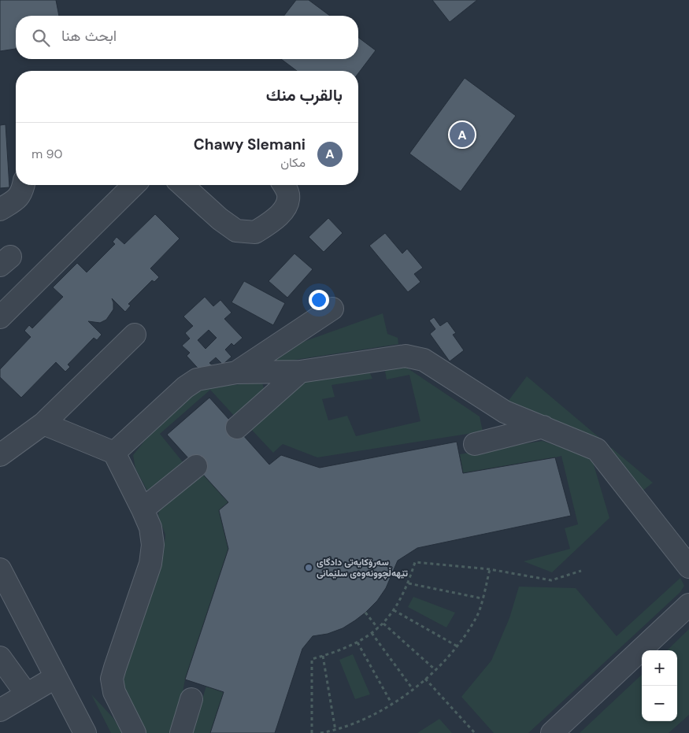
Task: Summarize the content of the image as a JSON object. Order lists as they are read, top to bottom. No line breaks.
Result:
{"places":["سەرۆکایەتی دادگای تێهەڵچوونەوەی سلێمانی"],"page":{"search":"ابحث هنا","heading":"بالقرب منك","pins":"A","list":[{"mark":"A","name":"Chawy Slemani","note":"مكان","value":"90 m"}],"map_buttons":["+","−"]}}
